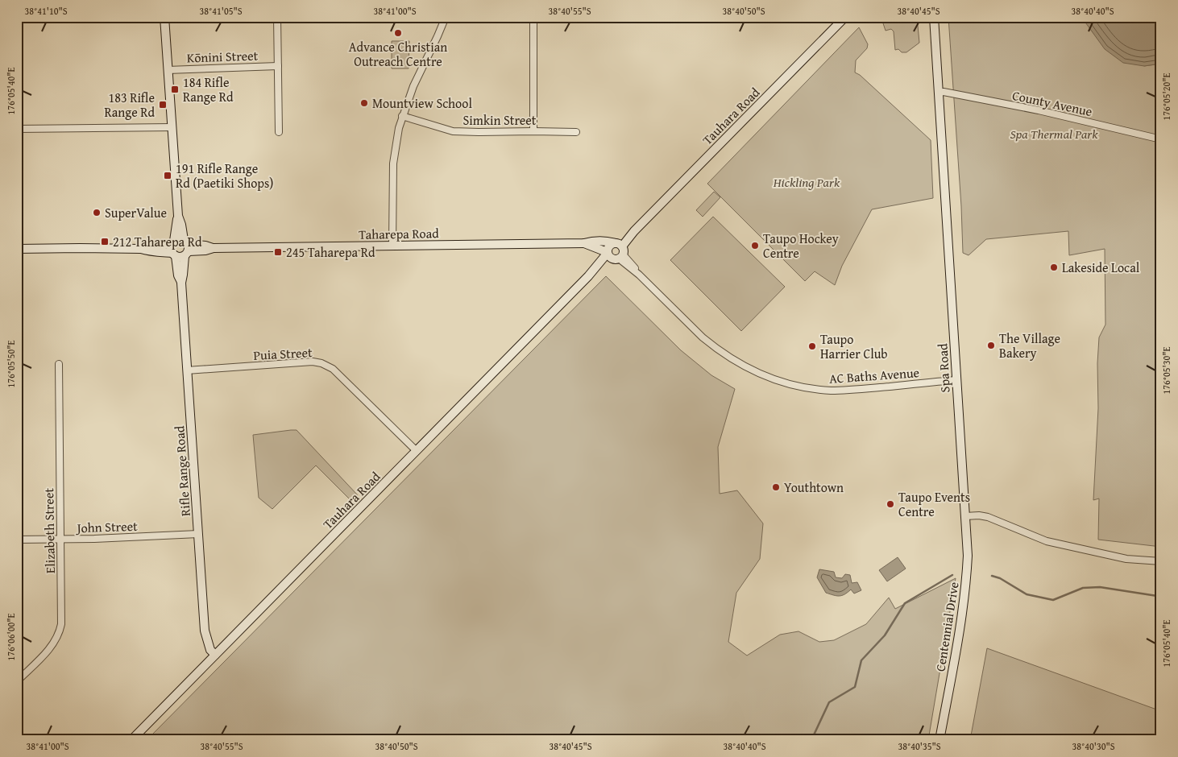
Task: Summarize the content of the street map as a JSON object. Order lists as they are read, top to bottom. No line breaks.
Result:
{"streets":{"main road":["Tauhara Road","Taharepa Road","Spa Road","Rifle Range Road","Centennial Drive"],"street":["Kōnini Street","County Avenue","Simkin Street","Puia Street","AC Baths Avenue","John Street","Elizabeth Street"]},"crossings":[["Kōnini Street","Rifle Range Road"],["County Avenue","Spa Road"],["Tauhara Road","Taharepa Road"],["Tauhara Road","Puia Street"],["Tauhara Road","AC Baths Avenue"],["Tauhara Road","Rifle Range Road"],["Taharepa Road","AC Baths Avenue"],["Taharepa Road","Rifle Range Road"],["Puia Street","Rifle Range Road"],["Spa Road","AC Baths Avenue"],["Spa Road","Centennial Drive"],["Rifle Range Road","John Street"],["John Street","Elizabeth Street"]],"parks":["Spa Thermal Park","Hickling Park"],"places":{"other":["Advance Christian Outreach Centre","Mountview School","SuperValue","Taupo Hockey Centre","Lakeside Local","The Village Bakery","Taupo Harrier Club","Youthtown","Taupo Events Centre"],"transit":["184 Rifle Range Rd","183 Rifle Range Rd","191 Rifle Range Rd (Paetiki Shops)","212 Taharepa Rd","245 Taharepa Rd"]},"coordinates":["38°41'10\"S","38°41'05\"S","38°41'00\"S","38°40'55\"S","38°40'50\"S","38°40'45\"S","38°40'40\"S","176°05'40\"E","176°05'20\"E","176°05'50\"E","176°05'30\"E","176°06'00\"E","38°40'35\"S","38°40'30\"S"]}
